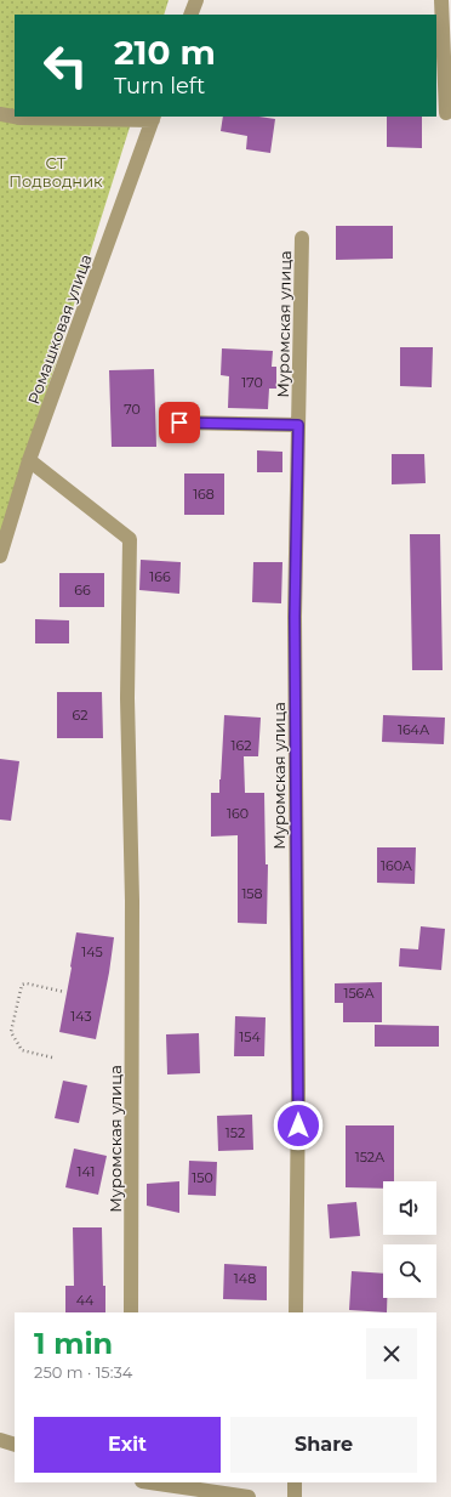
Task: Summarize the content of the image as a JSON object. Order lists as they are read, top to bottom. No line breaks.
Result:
{"streets":{"street":["Муромская улица","Ромашковая улица"]},"crossings":[["Муромская улица","Ромашковая улица"]],"parks":["СТ Подводник"],"house_numbers":["170","70","168","166","66","62","164А","162","160","160А","158","145","156А","143","154","152","152А","141","150","148","44"],"page":{"turn":["210 m","Turn left"],"heading":["1 min","250 m · 15:34"],"buttons":["Exit","Share"]}}
